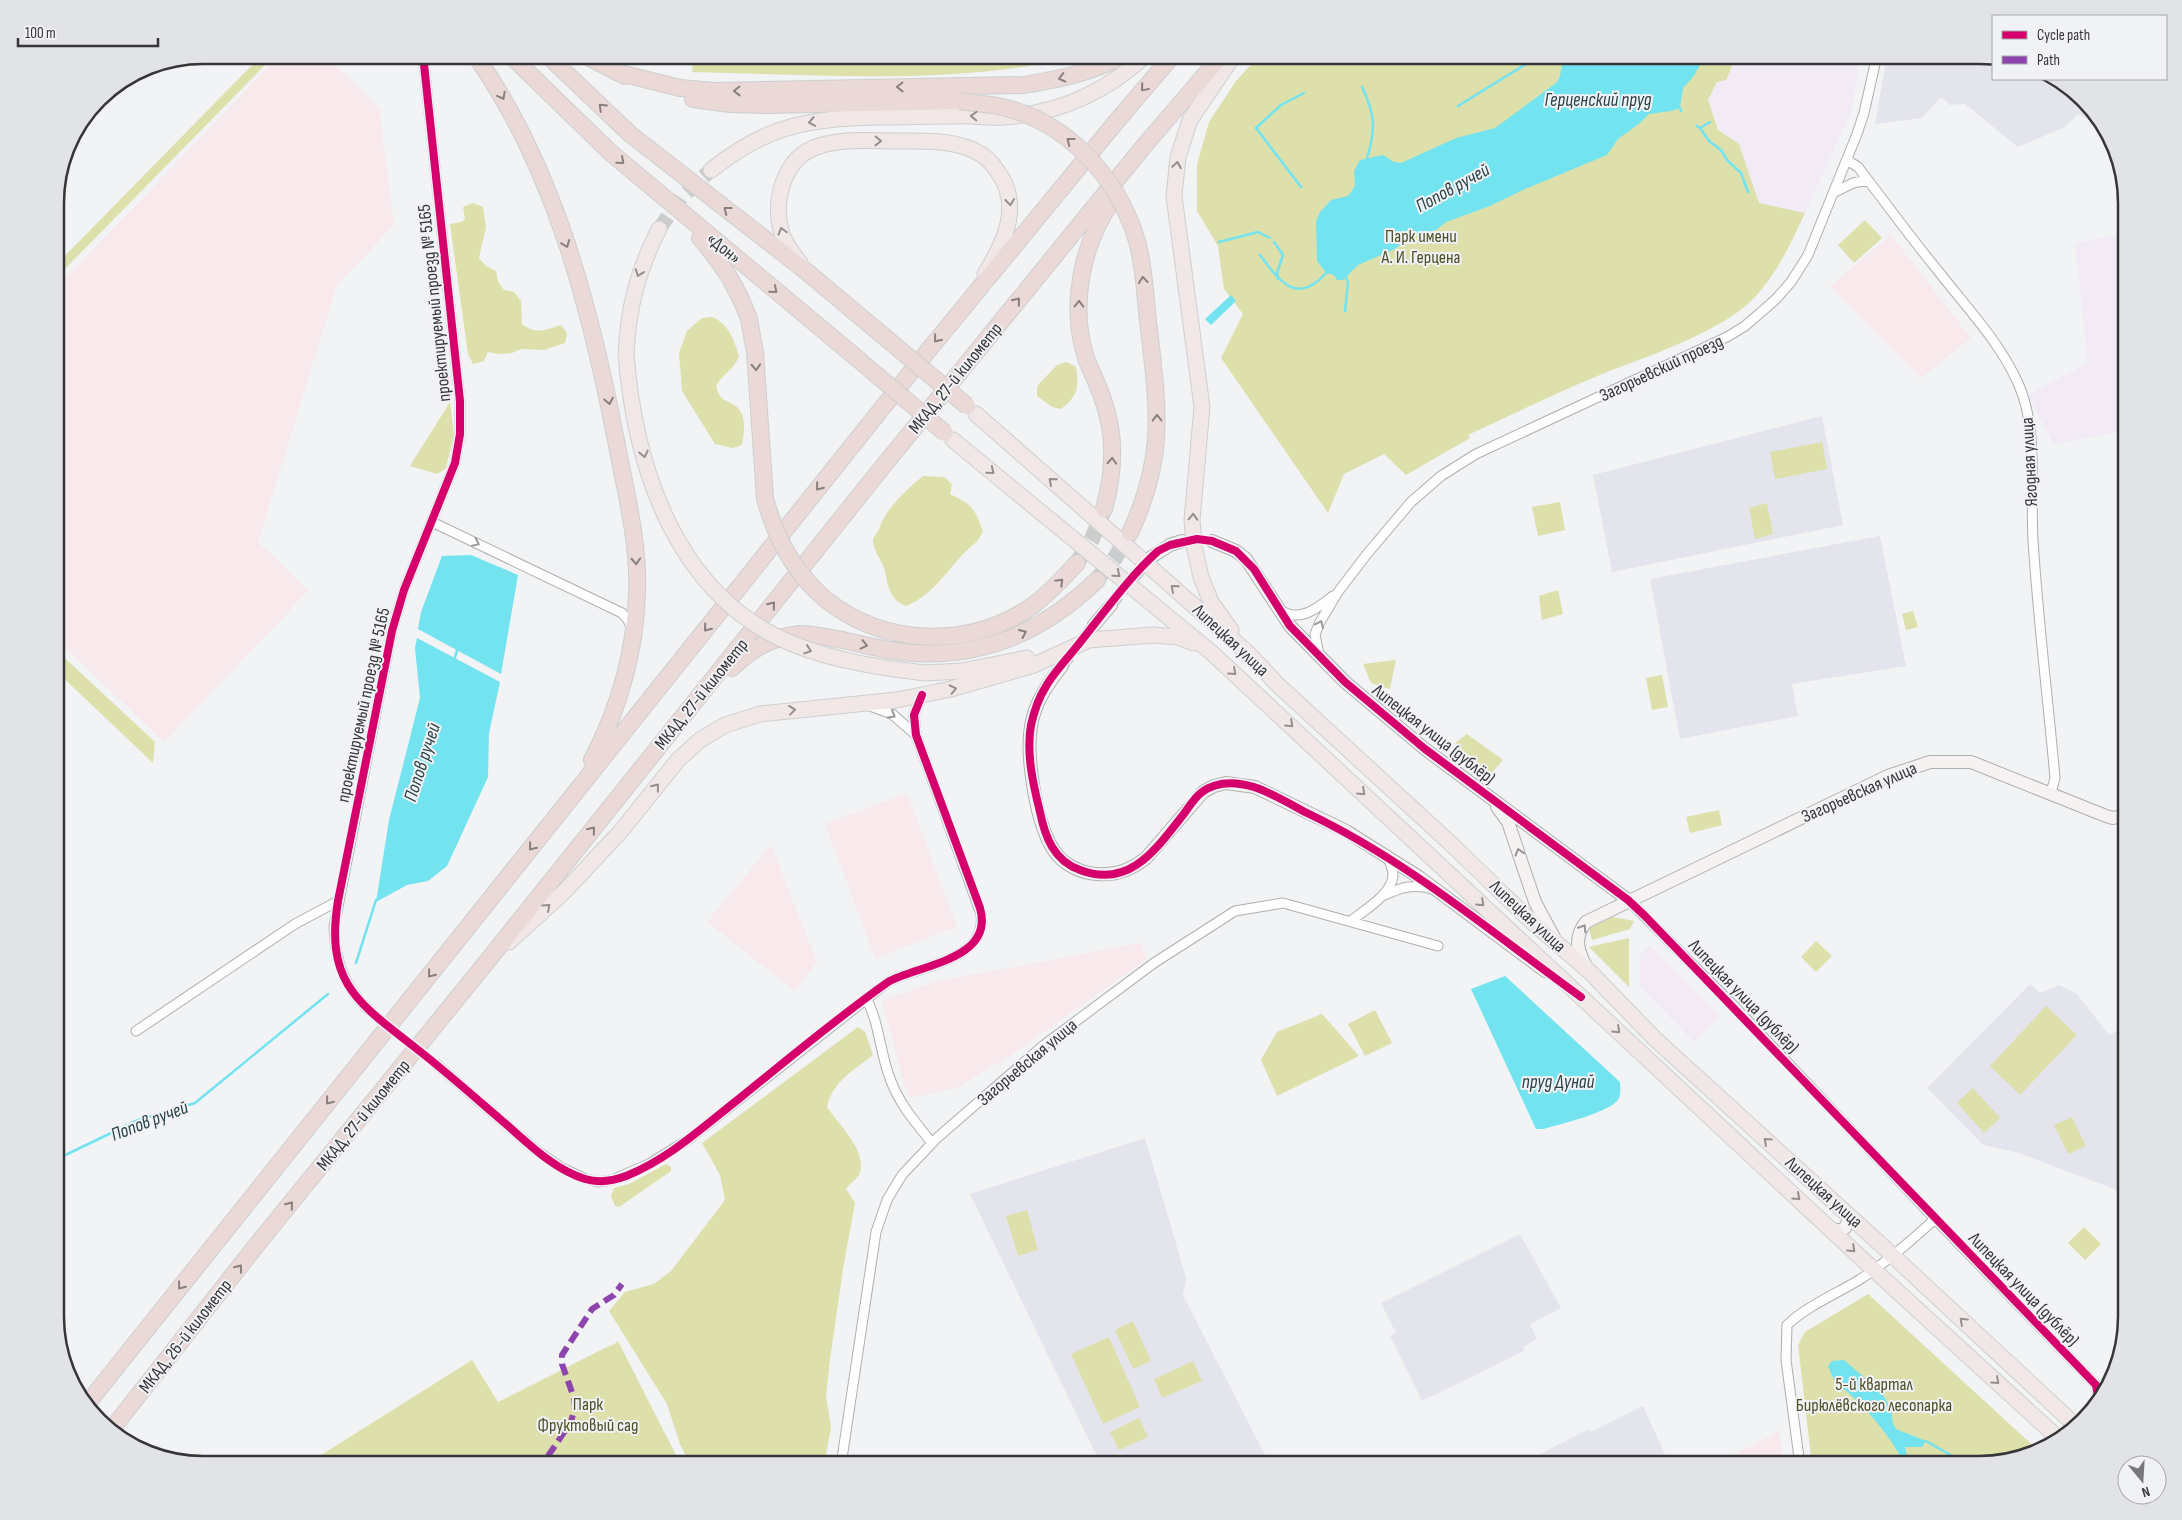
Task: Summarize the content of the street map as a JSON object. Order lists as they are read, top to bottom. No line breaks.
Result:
{"streets":{"highway":["«Дон»","МКАД, 27-й километр","МКАД, 26-й километр"],"main road":["Липецкая улица"],"street":["проектируемый проезд № 5165","Загорьевский проезд","Ягодная улица","Липецкая улица (дублёр)","Загорьевская улица"]},"crossings":[["«Дон»","Липецкая улица"],["Загорьевский проезд","Ягодная улица"],["МКАД, 27-й километр","МКАД, 26-й километр"],["Ягодная улица","Загорьевская улица"],["Липецкая улица","Загорьевская улица"],["Липецкая улица (дублёр)","Загорьевская улица"]],"water":["Герценский пруд","Попов ручей","пруд Дунай"],"parks":["Парк имени А. И. Герцена","5-й квартал Бирюлёвского лесопарка","Парк Фруктовый сад"],"legend":["Cycle path","Path"],"scale_bar":"100 m","north":"bottom"}
